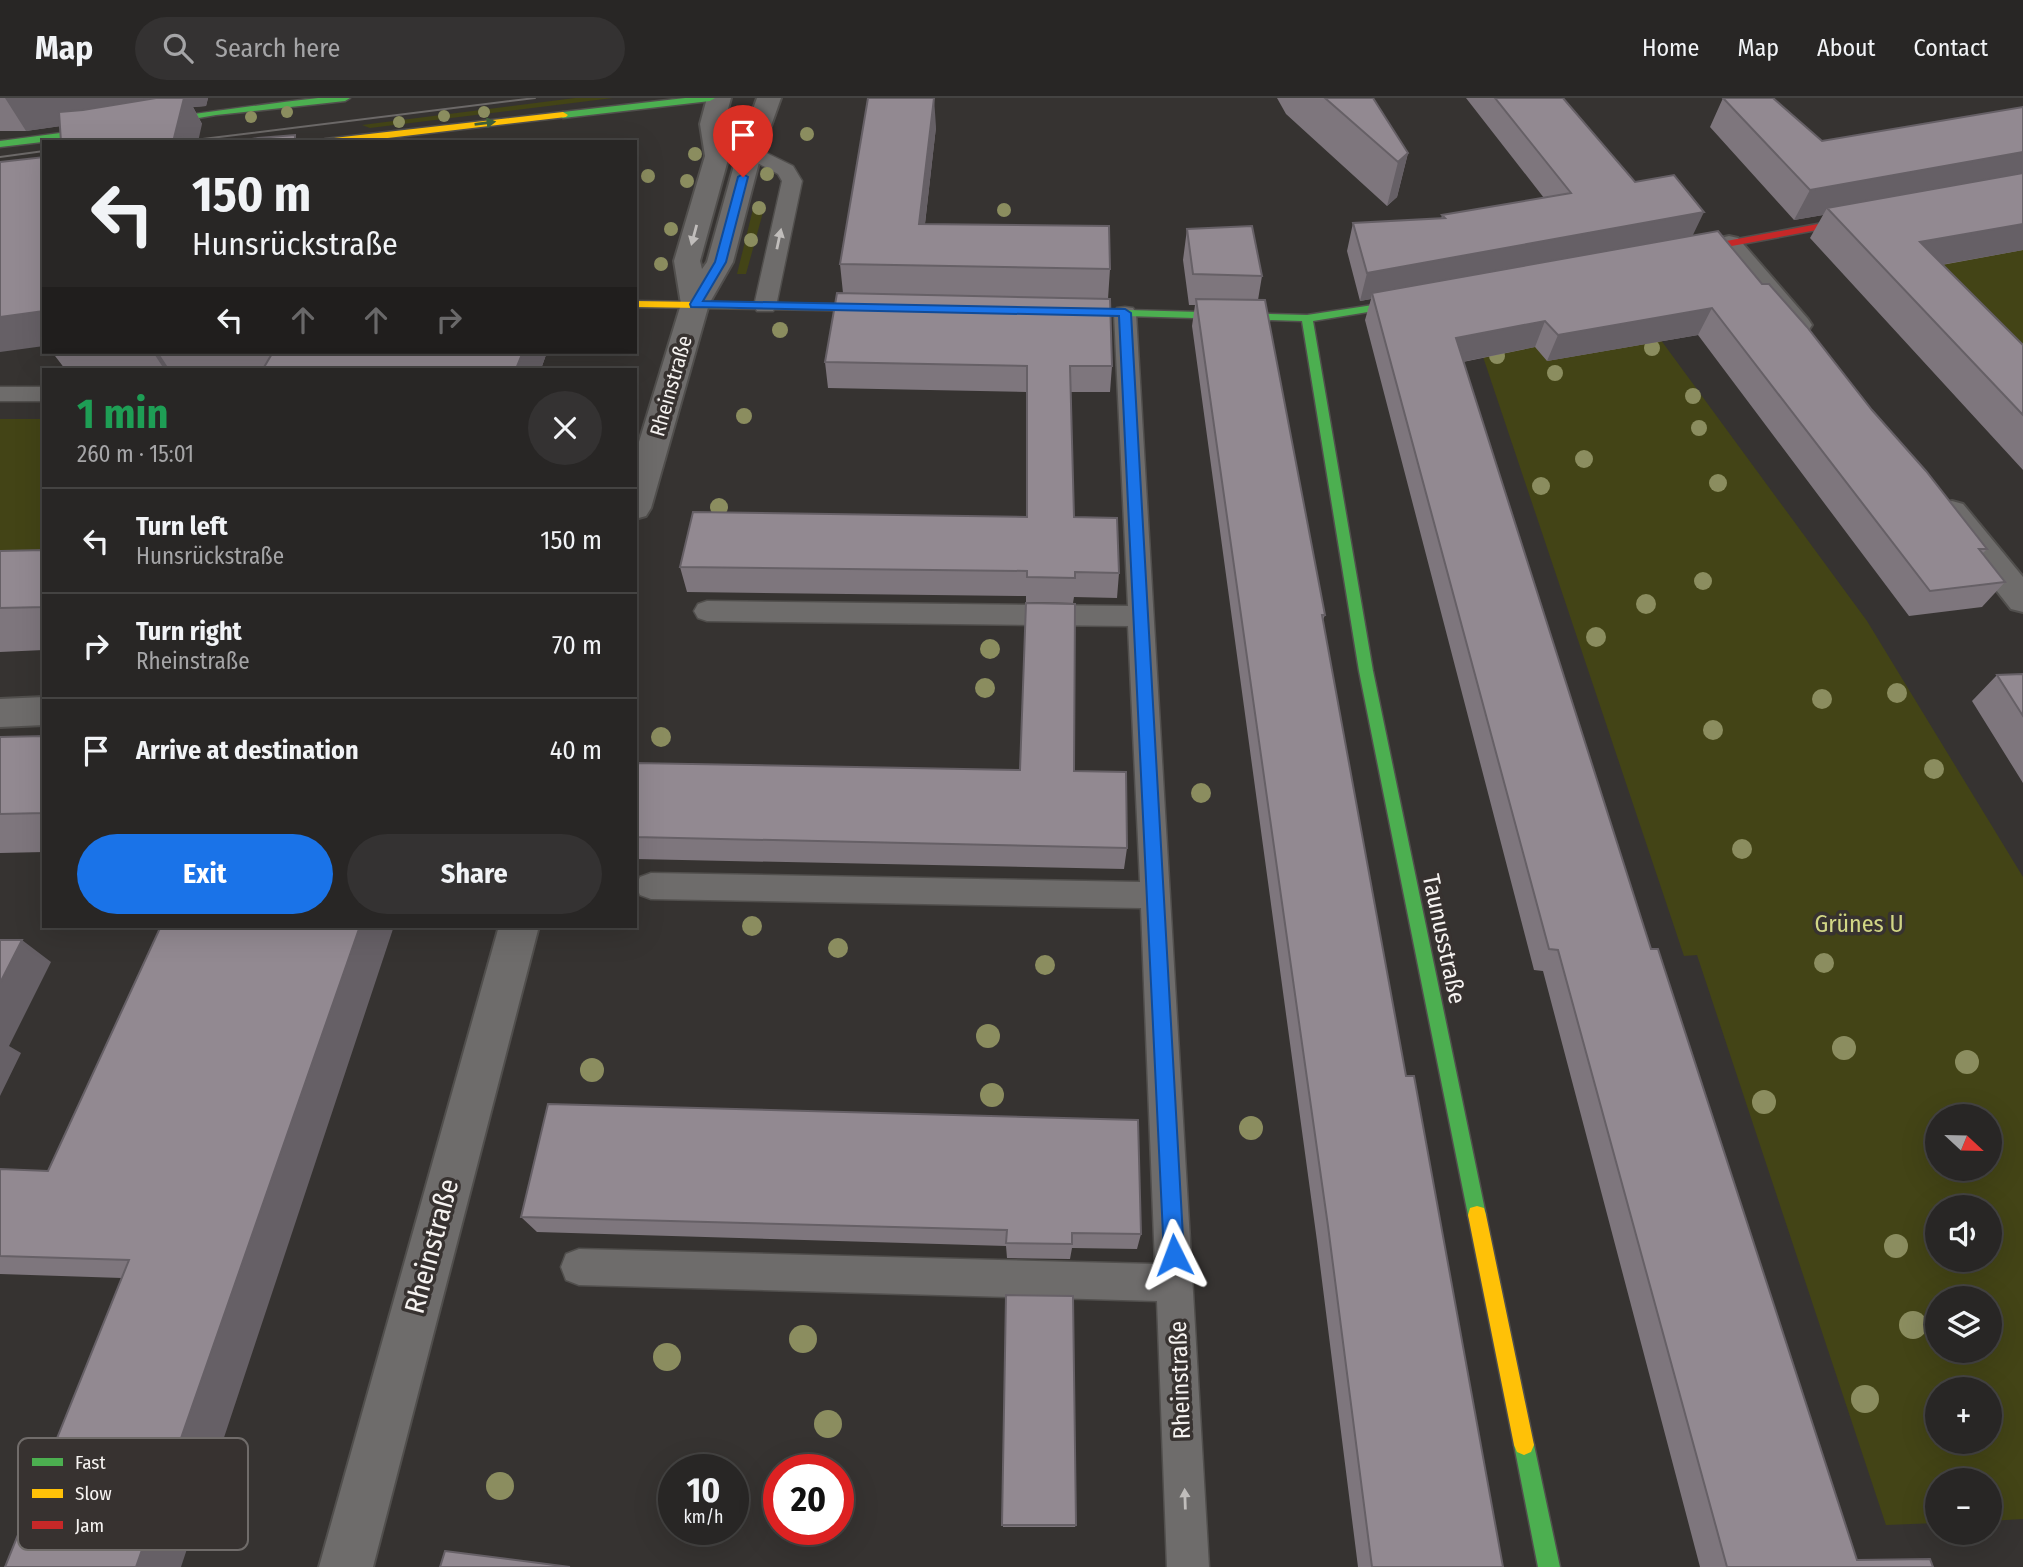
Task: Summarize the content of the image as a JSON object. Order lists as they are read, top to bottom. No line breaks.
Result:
{"streets":{"street":["Rheinstraße","Taunusstraße"]},"parks":["Grünes U"],"legend":["Fast","Slow","Jam"],"north":"right","page":{"header":"Map","search":"Search here","nav":["Home","Map","About","Contact"],"turn":["150 m","Hunsrückstraße"],"heading":["1 min","260 m · 15:01"],"list":[{"name":"Turn left","note":"Hunsrückstraße","value":"150 m"},{"name":"Turn right","note":"Rheinstraße","value":"70 m"},{"name":"Arrive at destination","value":"40 m"}],"buttons":["Exit","Share"],"map_buttons":["+","−"],"speed":"10 km/h","limit":"20"}}
